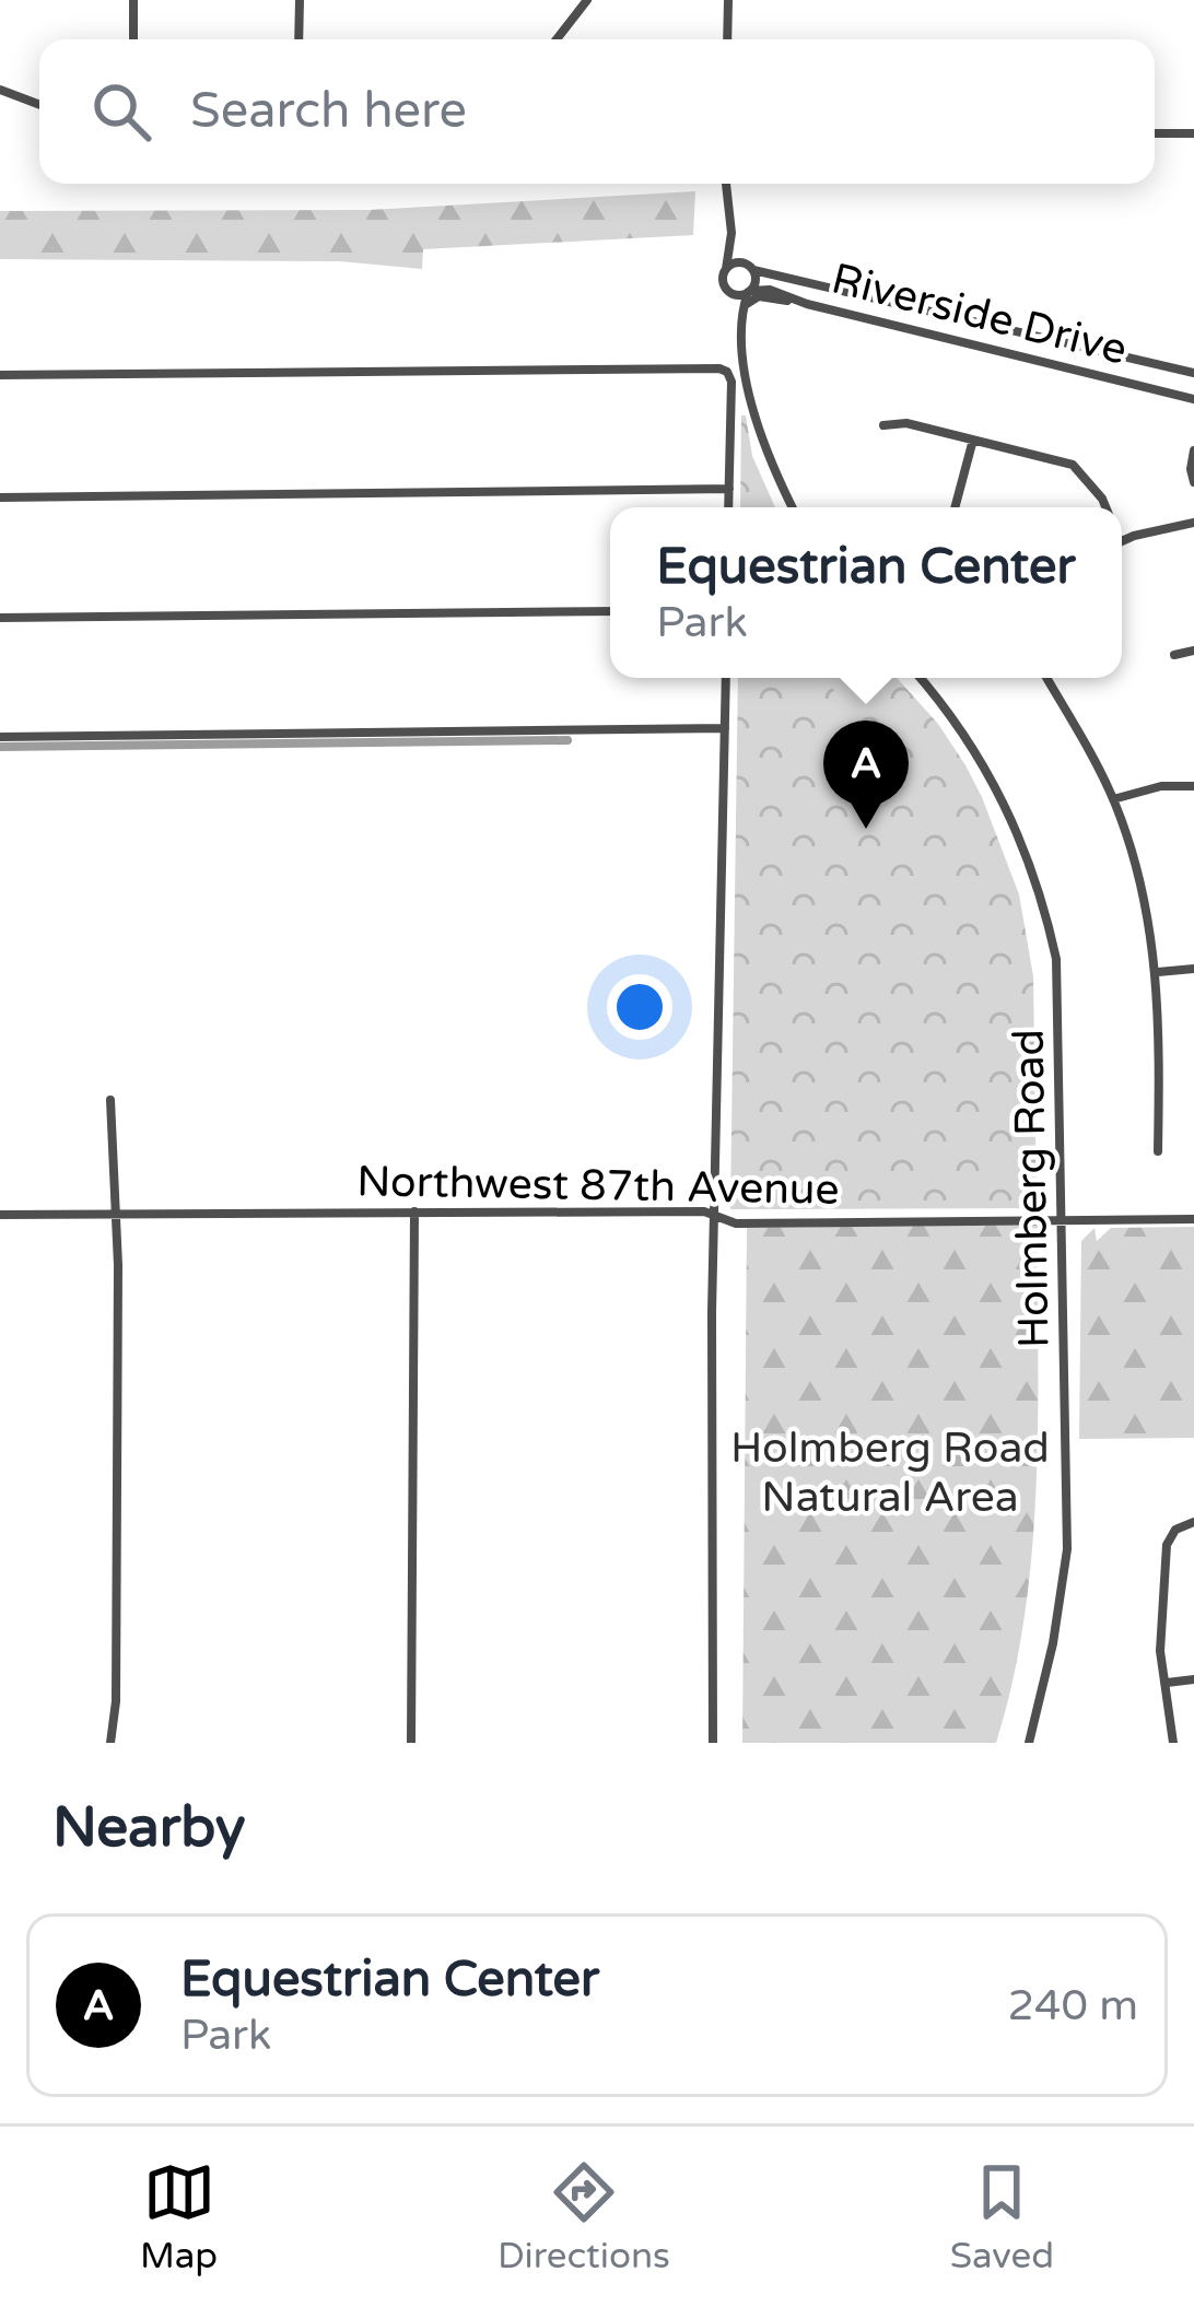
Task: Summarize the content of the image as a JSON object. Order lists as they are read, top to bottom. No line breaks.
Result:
{"streets":{"street":["Riverside Drive","Northwest 87th Avenue","Holmberg Road"]},"crossings":[["Northwest 87th Avenue","Holmberg Road"]],"parks":["Holmberg Road Natural Area"],"page":{"search":"Search here","popup":["Equestrian Center","Park"],"pins":"A","heading":"Nearby","list":[{"mark":"A","name":"Equestrian Center","note":"Park","value":"240 m"}],"nav":["Map","Directions","Saved"]}}
